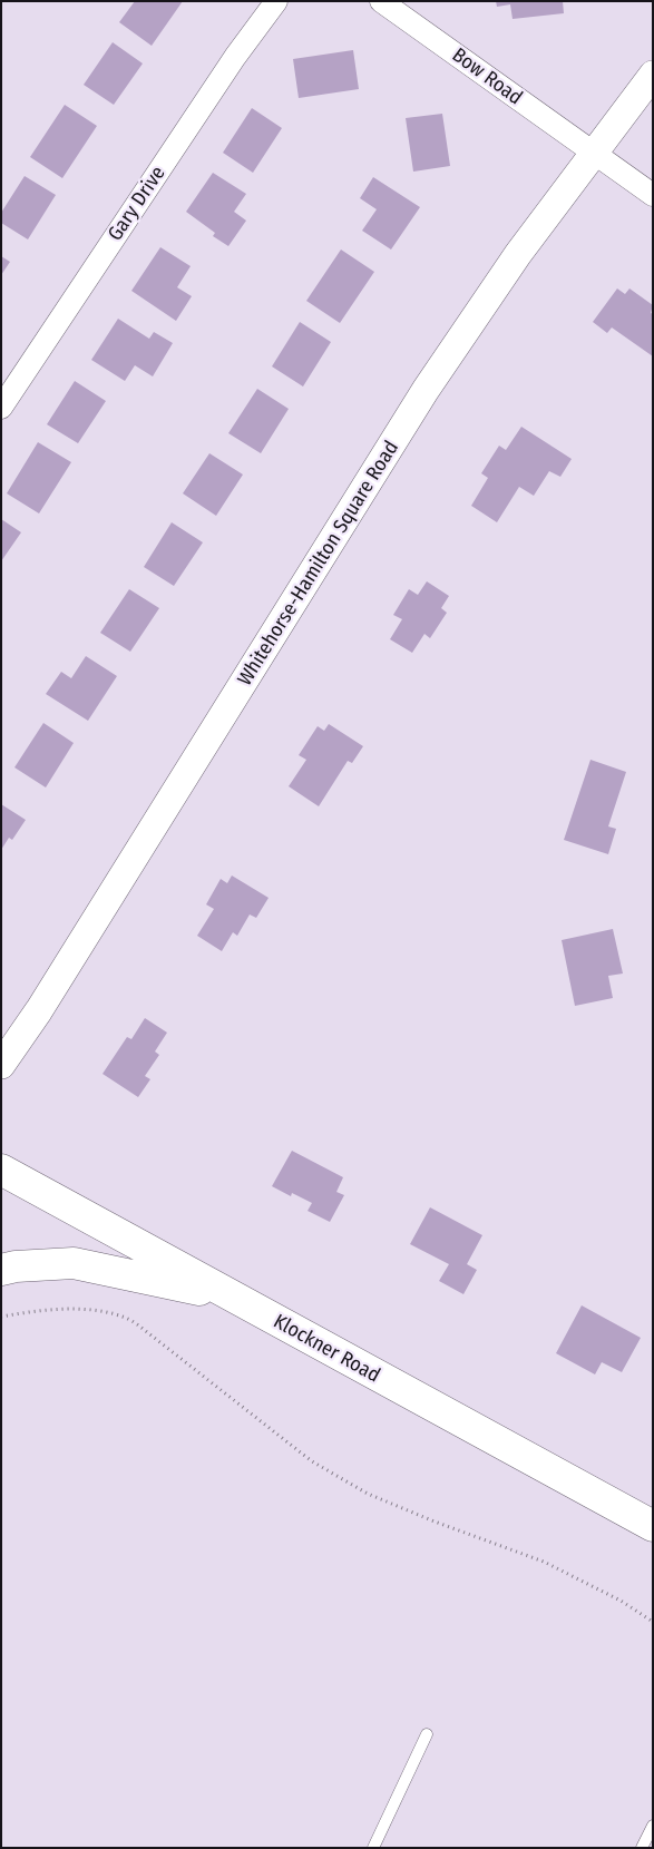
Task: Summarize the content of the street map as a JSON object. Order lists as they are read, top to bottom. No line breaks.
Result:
{"streets":{"main road":["Klockner Road"],"street":["Bow Road","Gary Drive","Whitehorse-Hamilton Square Road"]},"crossings":[["Bow Road","Whitehorse-Hamilton Square Road"]]}
